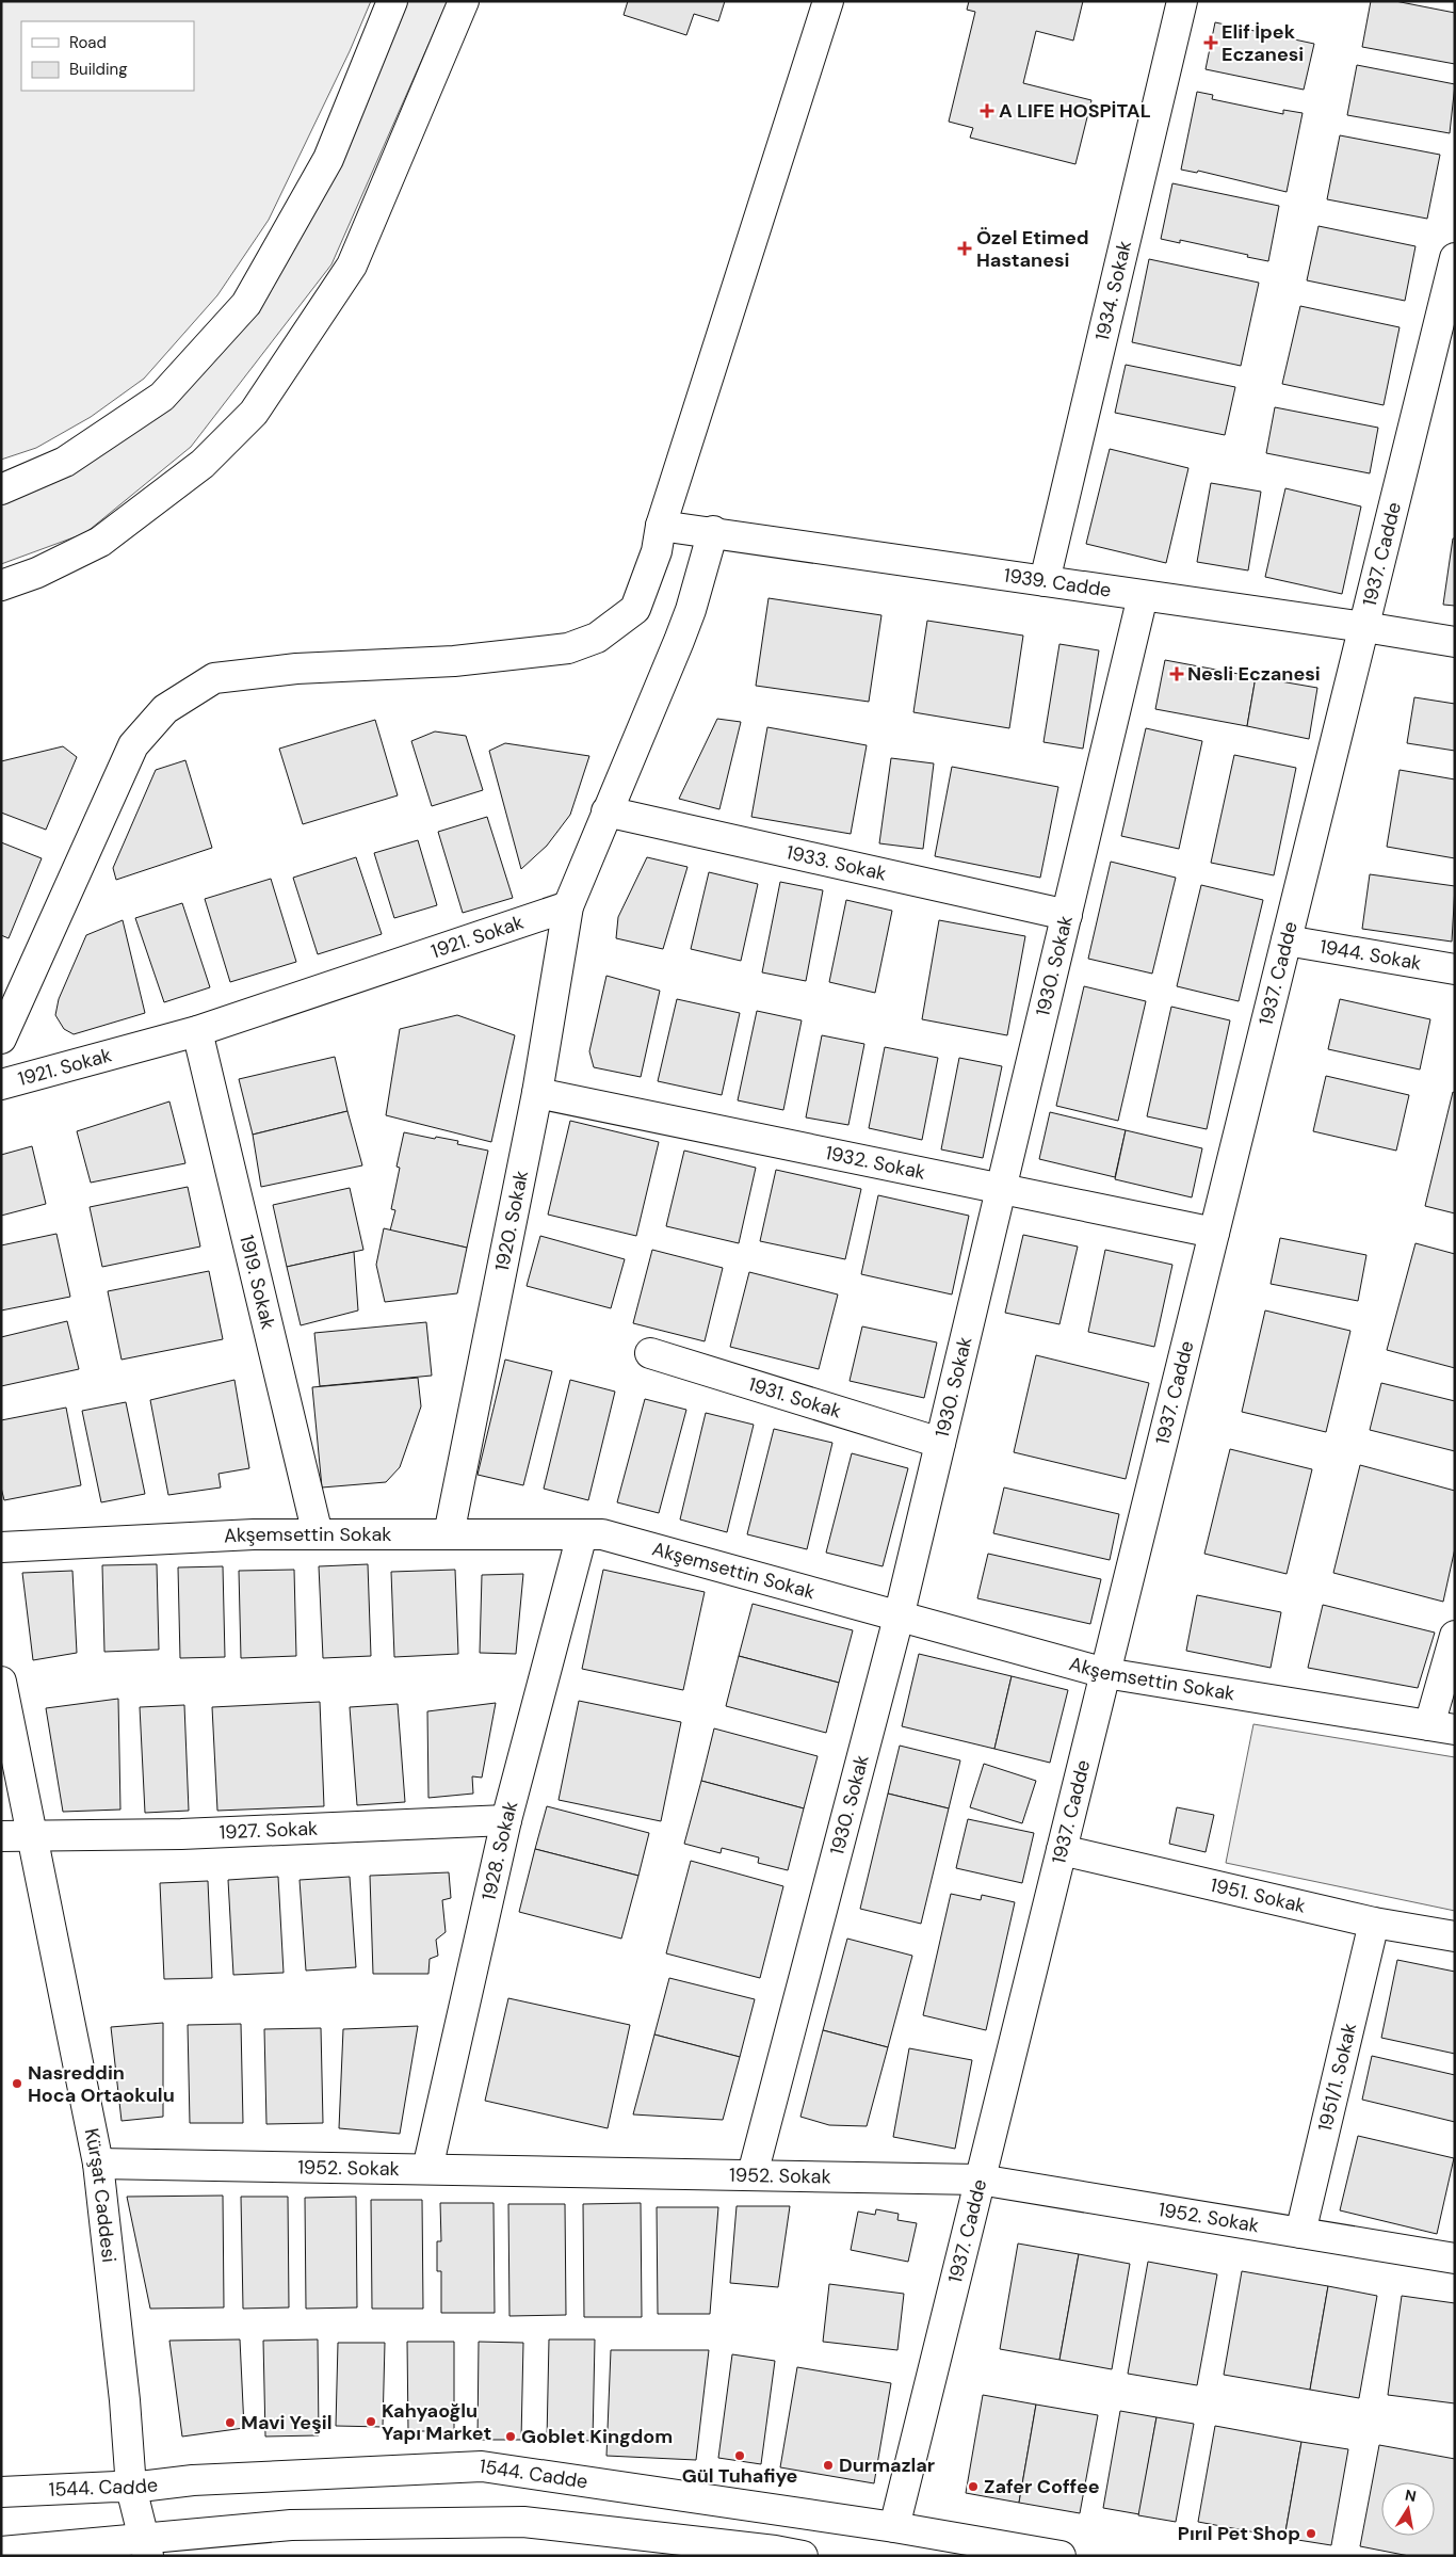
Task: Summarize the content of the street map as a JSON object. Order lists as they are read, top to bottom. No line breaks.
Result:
{"streets":{"main road":["1934. Sokak","1937. Cadde","1939. Cadde","1933. Sokak","1921. Sokak","1944. Sokak","1930. Sokak","1932. Sokak","1920. Sokak","1919. Sokak","1931. Sokak","Akşemsettin Sokak","1927. Sokak","1928. Sokak","1951. Sokak","1951/1. Sokak","1952. Sokak","Kürşat Caddesi","1544. Cadde"]},"crossings":[["1934. Sokak","1939. Cadde"],["1937. Cadde","1939. Cadde"],["1937. Cadde","1944. Sokak"],["1937. Cadde","1932. Sokak"],["1937. Cadde","Akşemsettin Sokak"],["1937. Cadde","1951. Sokak"],["1937. Cadde","1952. Sokak"],["1937. Cadde","1544. Cadde"],["1939. Cadde","1930. Sokak"],["1933. Sokak","1930. Sokak"],["1921. Sokak","1920. Sokak"],["1921. Sokak","1919. Sokak"],["1930. Sokak","1932. Sokak"],["1930. Sokak","1931. Sokak"],["1930. Sokak","Akşemsettin Sokak"],["1930. Sokak","1952. Sokak"],["1932. Sokak","1920. Sokak"],["1920. Sokak","Akşemsettin Sokak"],["1919. Sokak","Akşemsettin Sokak"],["Akşemsettin Sokak","1928. Sokak"],["1927. Sokak","1928. Sokak"],["1927. Sokak","Kürşat Caddesi"],["1928. Sokak","1952. Sokak"],["1951. Sokak","1951/1. Sokak"],["1951/1. Sokak","1952. Sokak"],["1952. Sokak","Kürşat Caddesi"],["Kürşat Caddesi","1544. Cadde"]],"places":{"health":["Elif İpek Eczanesi","A LIFE HOSPİTAL","Özel Etimed Hastanesi","Nesli Eczanesi"],"other":["Nasreddin Hoca Ortaokulu","Kahyaoğlu Yapı Market","Mavi Yeşil","Goblet Kingdom","Gül Tuhafiye","Durmazlar","Zafer Coffee","Pırıl Pet Shop"]},"legend":["Road","Building"],"north":"top"}
